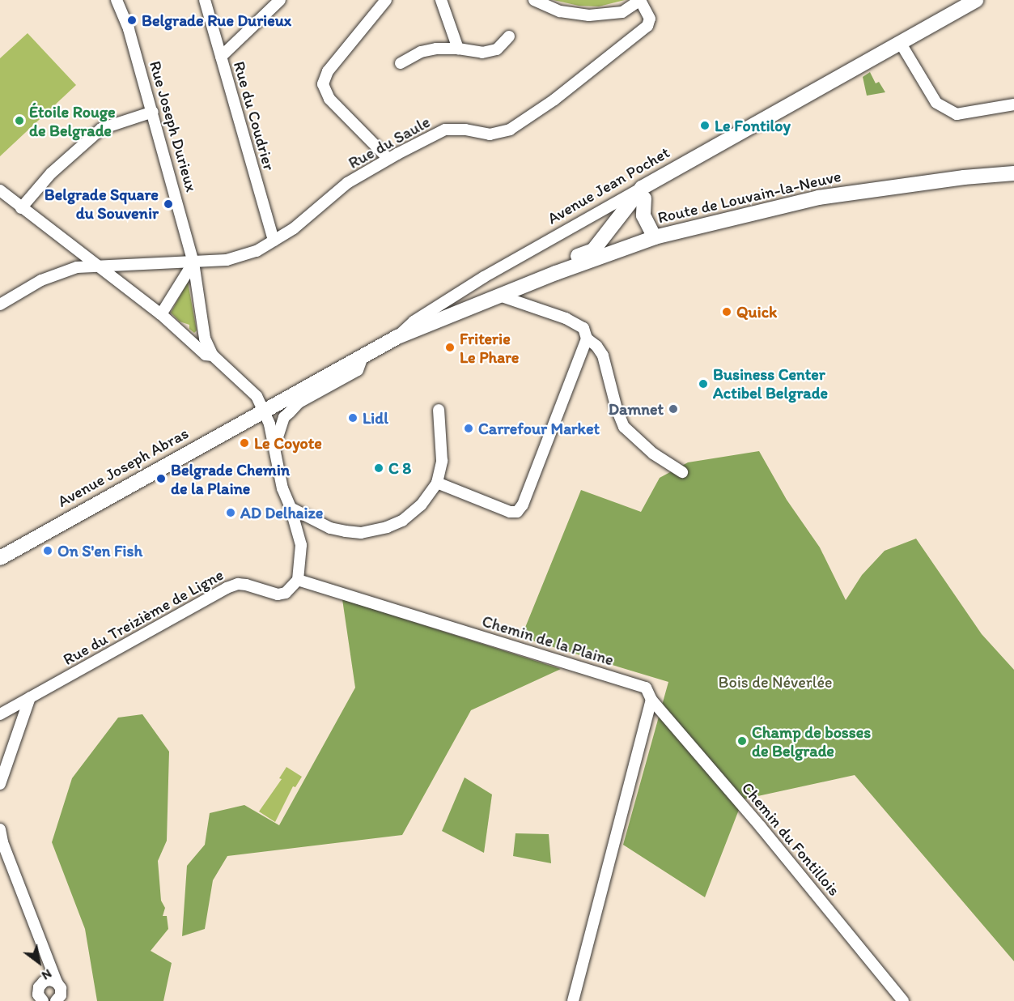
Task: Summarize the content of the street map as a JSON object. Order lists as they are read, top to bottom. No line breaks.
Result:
{"streets":{"main road":["Avenue Jean Pochet","Route de Louvain-la-Neuve","Avenue Joseph Abras"],"street":["Rue du Coudrier","Rue Joseph Durieux","Rue du Saule","Rue du Treizième de Ligne","Chemin de la Plaine","Chemin du Fontillois"]},"crossings":[["Rue du Coudrier","Rue du Saule"],["Rue Joseph Durieux","Rue du Saule"],["Avenue Jean Pochet","Avenue Joseph Abras"],["Rue du Treizième de Ligne","Chemin de la Plaine"],["Chemin de la Plaine","Chemin du Fontillois"]],"parks":["Bois de Néverlée"],"places":["Belgrade Rue Durieux","Étoile Rouge de Belgrade","Le Fontiloy","Belgrade Square du Souvenir","Quick","Friterie Le Phare","Business Center Actibel Belgrade","Damnet","Lidl","Carrefour Market","Le Coyote","C 8","Belgrade Chemin de la Plaine","AD Delhaize","On S'en Fish","Champ de bosses de Belgrade"],"north":"bottom right"}
